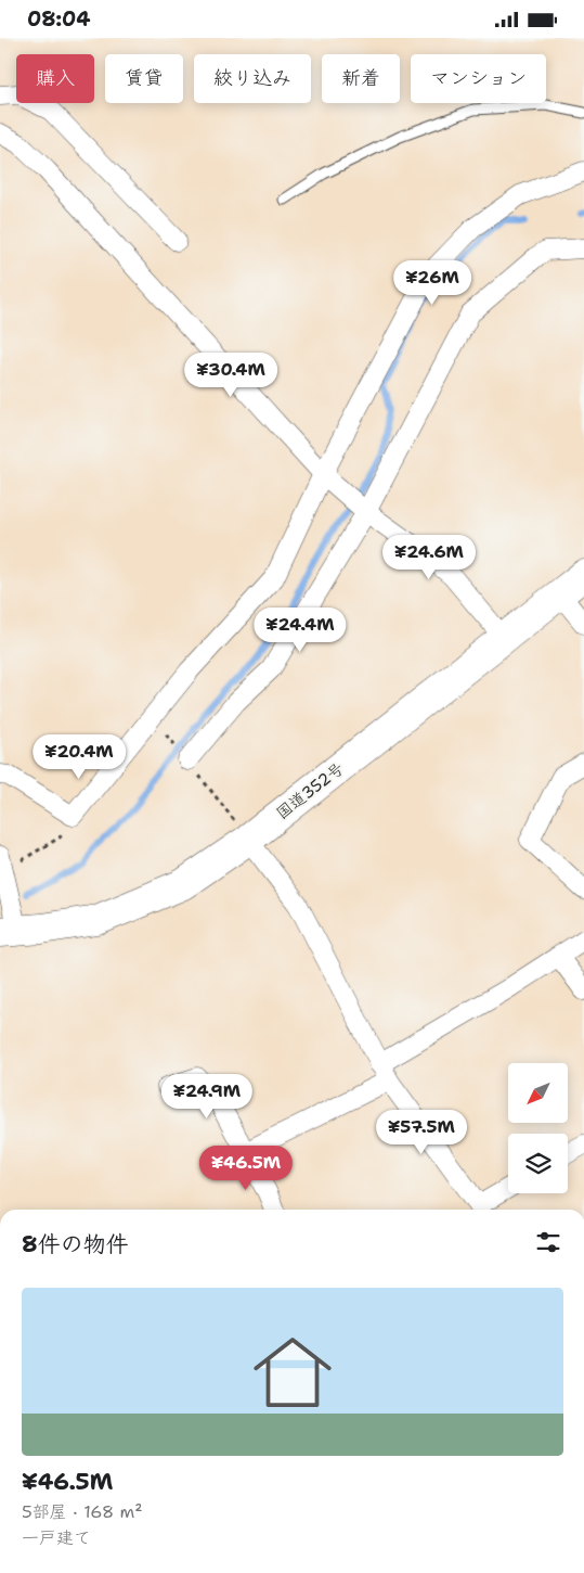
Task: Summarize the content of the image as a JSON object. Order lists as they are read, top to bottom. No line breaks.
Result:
{"streets":{"highway":["国道352号"]},"north":"bottom left","page":{"status":"08:04","chip":["購入","賃貸","絞り込み","新着","マンション"],"price":["¥26M","¥30.4M","¥24.6M","¥24.4M","¥20.4M","¥24.9M","¥57.5M","¥46.5M"],"heading":"8件の物件","list":[{"name":"¥46.5M","note":"5部屋 · 168 m² · 一戸建て"}]}}
